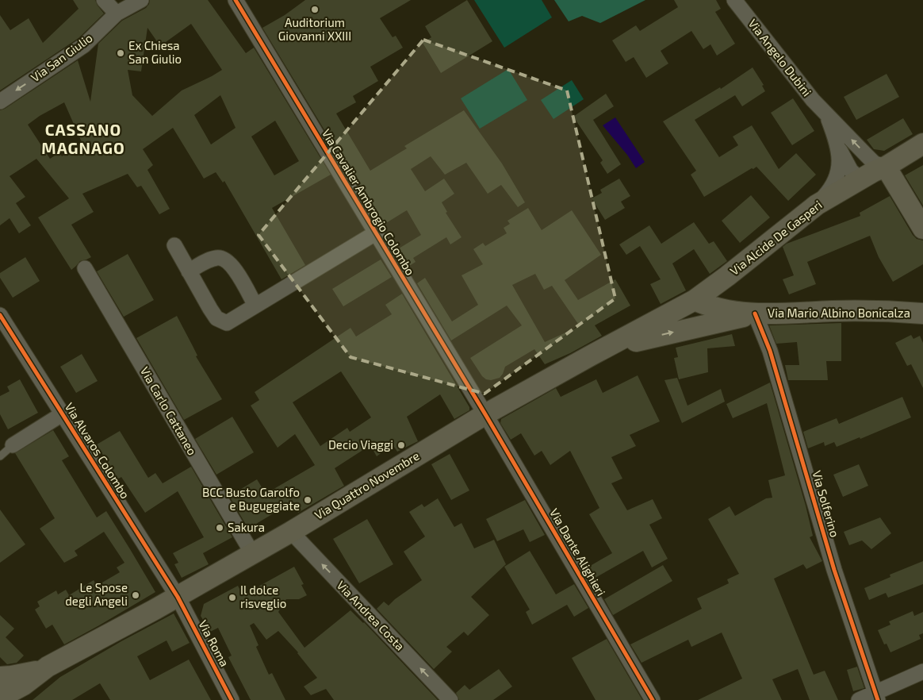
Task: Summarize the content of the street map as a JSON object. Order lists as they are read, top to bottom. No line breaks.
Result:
{"streets":{"main road":["Via Alcide De Gasperi","Via Mario Albino Bonicalza","Via Quattro Novembre"],"street":["Via San Giulio","Via Angelo Dubini","Via Cavalier Ambrogio Colombo","Via Carlo Cattaneo","Via Alvaros Colombo","Via Solferino","Via Dante Alighieri","Via Andrea Costa","Via Roma"]},"crossings":[["Via Angelo Dubini","Via Alcide De Gasperi"],["Via Cavalier Ambrogio Colombo","Via Quattro Novembre"],["Via Cavalier Ambrogio Colombo","Via Dante Alighieri"],["Via Alcide De Gasperi","Via Mario Albino Bonicalza"],["Via Alcide De Gasperi","Via Quattro Novembre"],["Via Mario Albino Bonicalza","Via Quattro Novembre"],["Via Mario Albino Bonicalza","Via Solferino"],["Via Carlo Cattaneo","Via Quattro Novembre"],["Via Alvaros Colombo","Via Quattro Novembre"],["Via Alvaros Colombo","Via Roma"],["Via Quattro Novembre","Via Dante Alighieri"],["Via Quattro Novembre","Via Andrea Costa"],["Via Quattro Novembre","Via Roma"]],"one_way":["Via San Giulio","Via Mario Albino Bonicalza","Via Andrea Costa"],"districts":["CASSANO MAGNAGO"],"places":["Auditorium Giovanni XXIII","Ex Chiesa San Giulio","Decio Viaggi","BCC Busto Garolfo e Buguggiate","Sakura","Le Spose degli Angeli","Il dolce risveglio"]}
